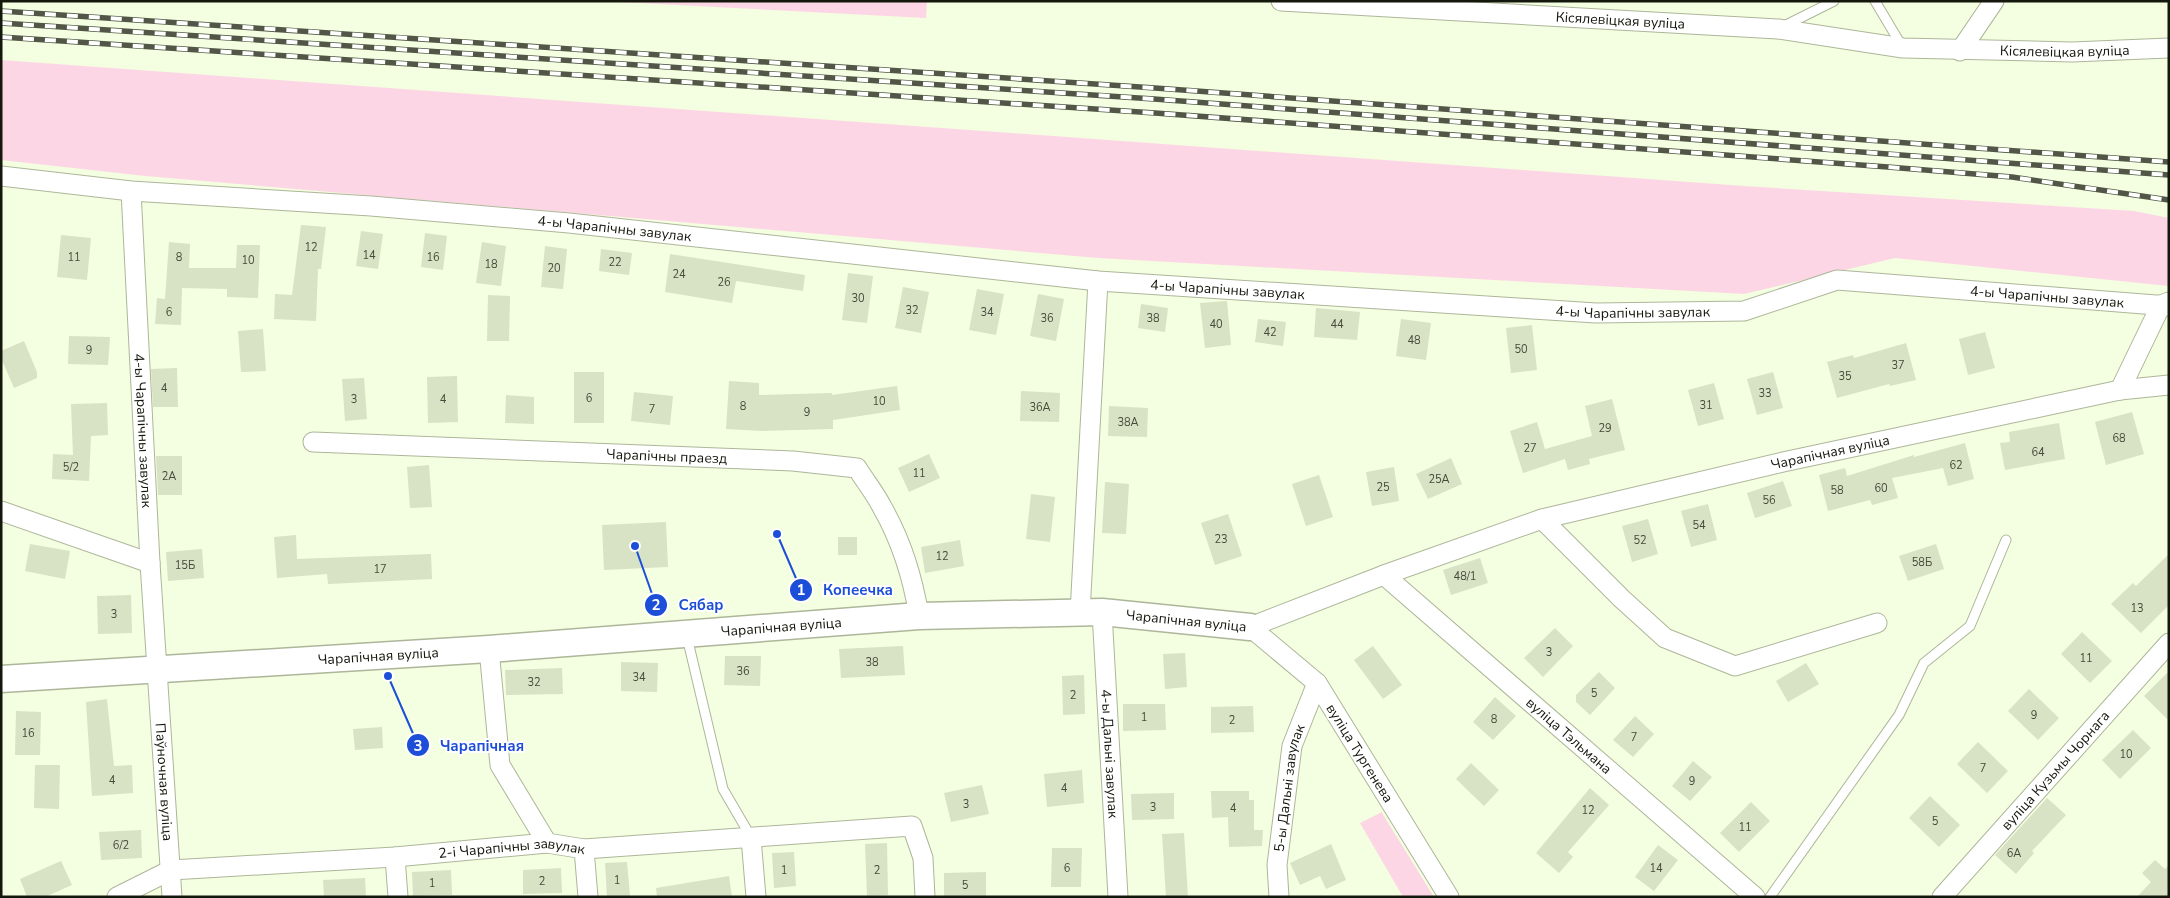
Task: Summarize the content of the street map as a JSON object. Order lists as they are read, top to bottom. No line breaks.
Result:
{"streets":{"street":["Кісялевіцкая вуліца","4-ы Чарапічны завулак","Чарапічная вуліца","Чарапічны праезд","вуліца Тэльмана","вуліца Тургенева","4-ы Дальні завулак","вуліца Кузьмы Чорнага","Паўночная вуліца","5-ы Дальні завулак","2-і Чарапічны завулак"]},"crossings":[["4-ы Чарапічны завулак","Чарапічная вуліца"],["4-ы Чарапічны завулак","Паўночная вуліца"],["Чарапічная вуліца","Чарапічны праезд"],["Чарапічная вуліца","вуліца Тэльмана"],["Чарапічная вуліца","вуліца Тургенева"],["Чарапічная вуліца","4-ы Дальні завулак"],["Чарапічная вуліца","Паўночная вуліца"],["вуліца Тургенева","5-ы Дальні завулак"],["Паўночная вуліца","2-і Чарапічны завулак"]],"places":["Копеечка","Сябар","Чарапічная"],"house_numbers":["12","14","11","8","16","10","22","18","20","24","26","30","32","6","34","36","38","40","44","42","48","50","9","37","35","4","33","6","3","4","10","31","8","36А","7","9","38А","29","68","27","64","62","5/2","11","2А","25А","25","60","58","56","54","23","52","12","58Б","15Б","17","48/1","13","3","3","11","38","36","34","32","5","2","9","1","8","2","16","7","10","7","4","9","4","3","3","4","12","5","11","6/2","6А","6","14","1","2","1","2","1","5"]}
